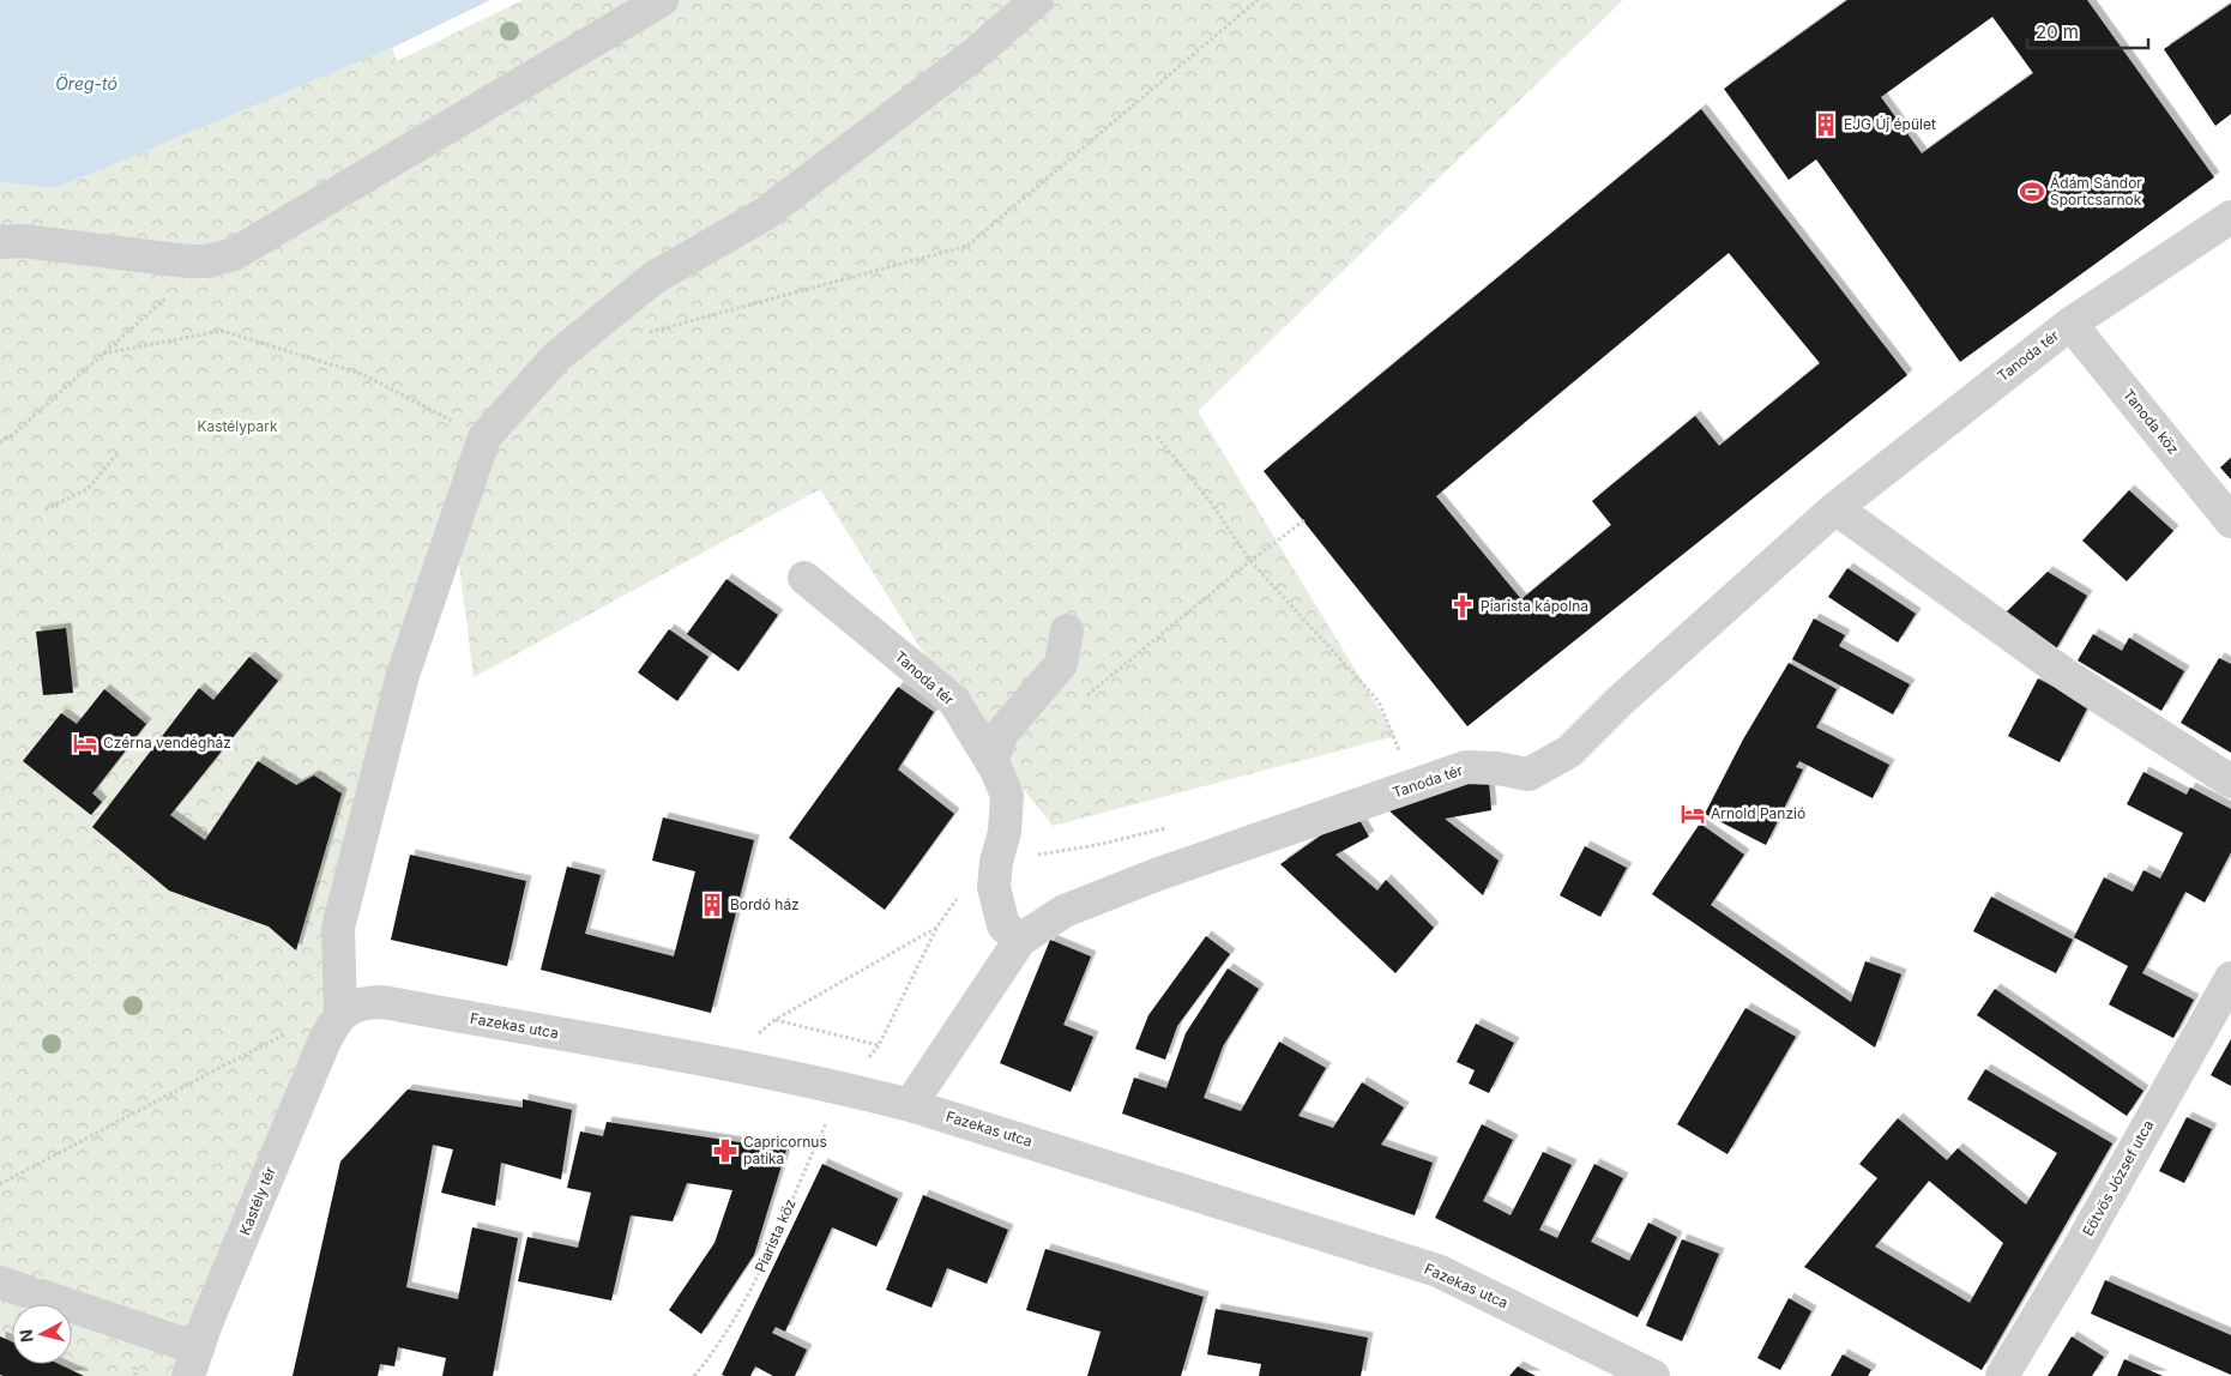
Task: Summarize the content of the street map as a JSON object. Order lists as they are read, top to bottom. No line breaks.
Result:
{"streets":{"street":["Tanoda tér","Tanoda köz","Fazekas utca","Eötvös József utca","Kastély tér"],"path":["Piarista köz"]},"crossings":[["Tanoda tér","Tanoda köz"],["Tanoda tér","Fazekas utca"],["Fazekas utca","Kastély tér"],["Fazekas utca","Piarista köz"]],"water":["Öreg-tó"],"parks":["Kastélypark"],"places":{"building":["EJG Új épület","Bordó ház"],"sports":["Ádám Sándor Sportcsarnok"],"church":["Piarista kápolna"],"hotel":["Czérna vendégház","Arnold Panzió"],"pharmacy":["Capricornus patika"]},"scale_bar":"20 m","north":"left"}
